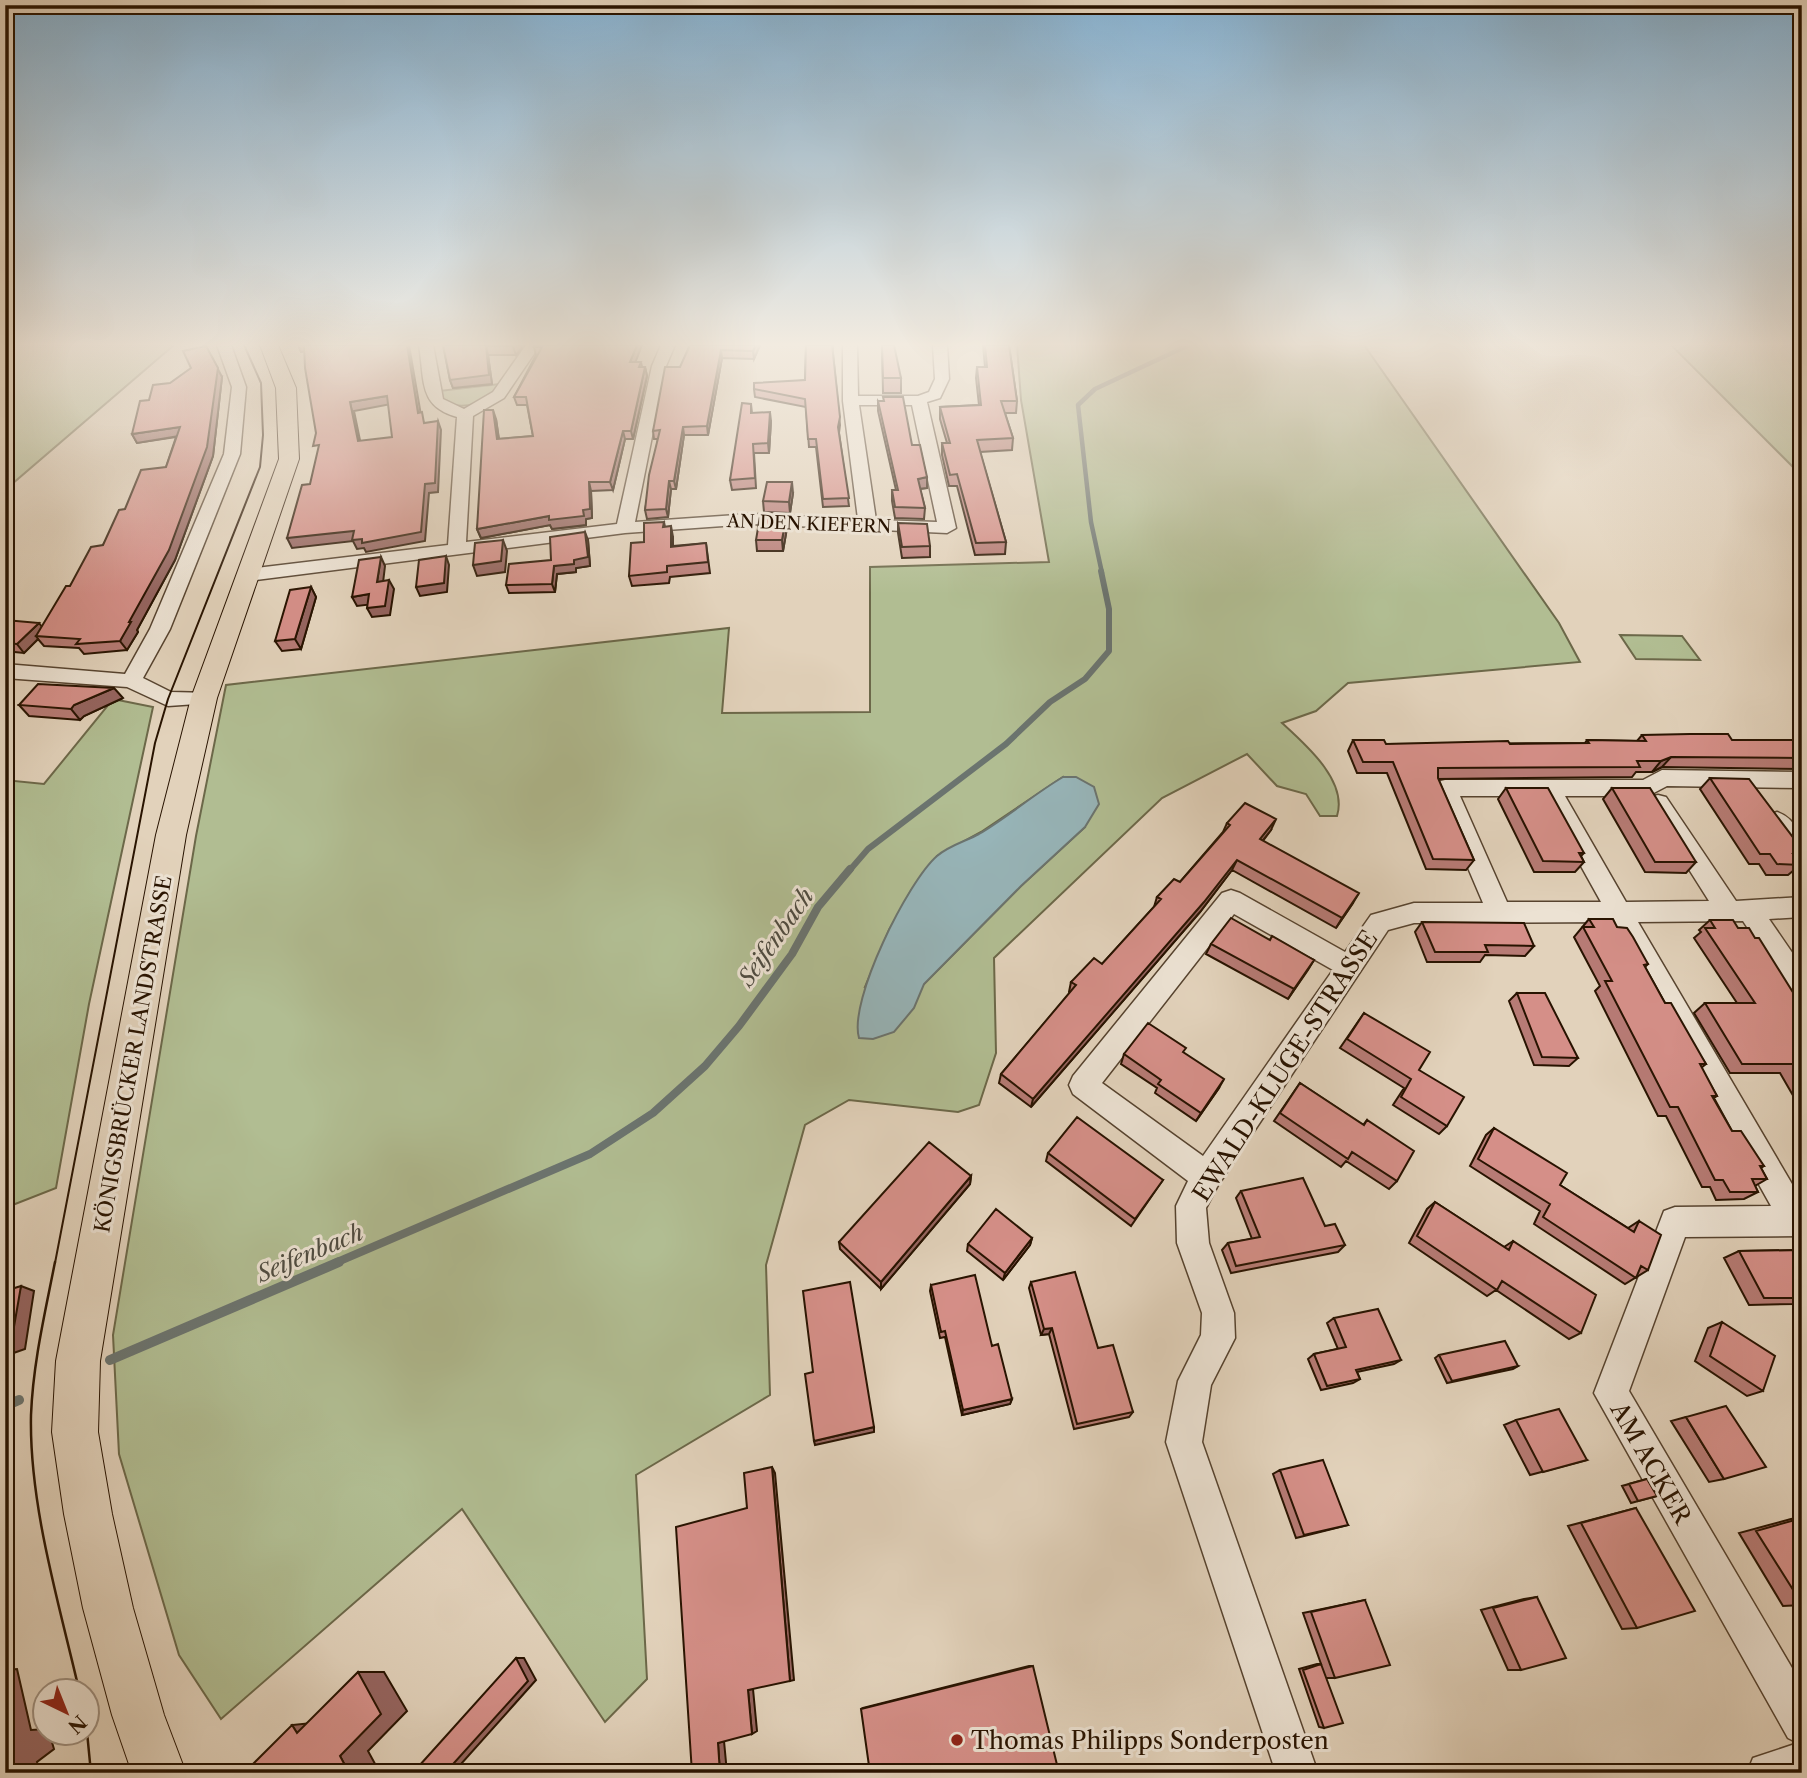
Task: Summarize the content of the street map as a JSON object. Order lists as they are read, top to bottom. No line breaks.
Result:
{"streets":{"main road":["KÖNIGSBRÜCKER LANDSTRASSE"],"street":["AN DEN KIEFERN","EWALD-KLUGE-STRASSE","AM ACKER"]},"crossings":[["AN DEN KIEFERN","KÖNIGSBRÜCKER LANDSTRASSE"],["EWALD-KLUGE-STRASSE","AM ACKER"]],"water":["Seifenbach"],"places":["Thomas Philipps Sonderposten"],"north":"bottom right"}
